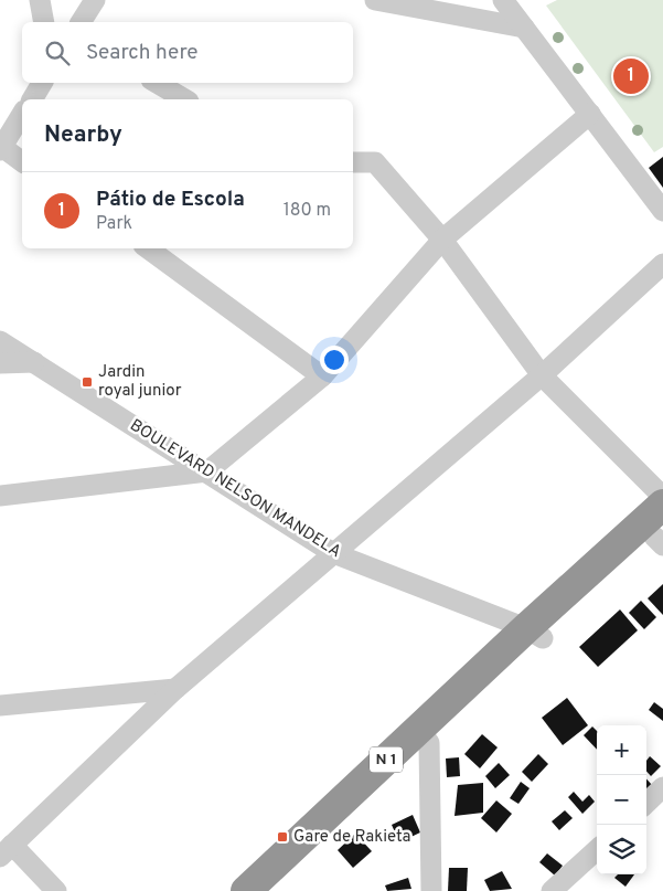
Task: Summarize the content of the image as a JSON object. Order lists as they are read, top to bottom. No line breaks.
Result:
{"streets":{"highway":["N 1"],"street":["BOULEVARD NELSON MANDELA"]},"crossings":[["BOULEVARD NELSON MANDELA","N 1"]],"places":{"transit":["Jardin royal junior","Gare de Rakieta"]},"page":{"search":"Search here","pins":"1","heading":"Nearby","list":[{"mark":"1","name":"Pátio de Escola","note":"Park","value":"180 m"}],"map_buttons":["+","−"]}}
